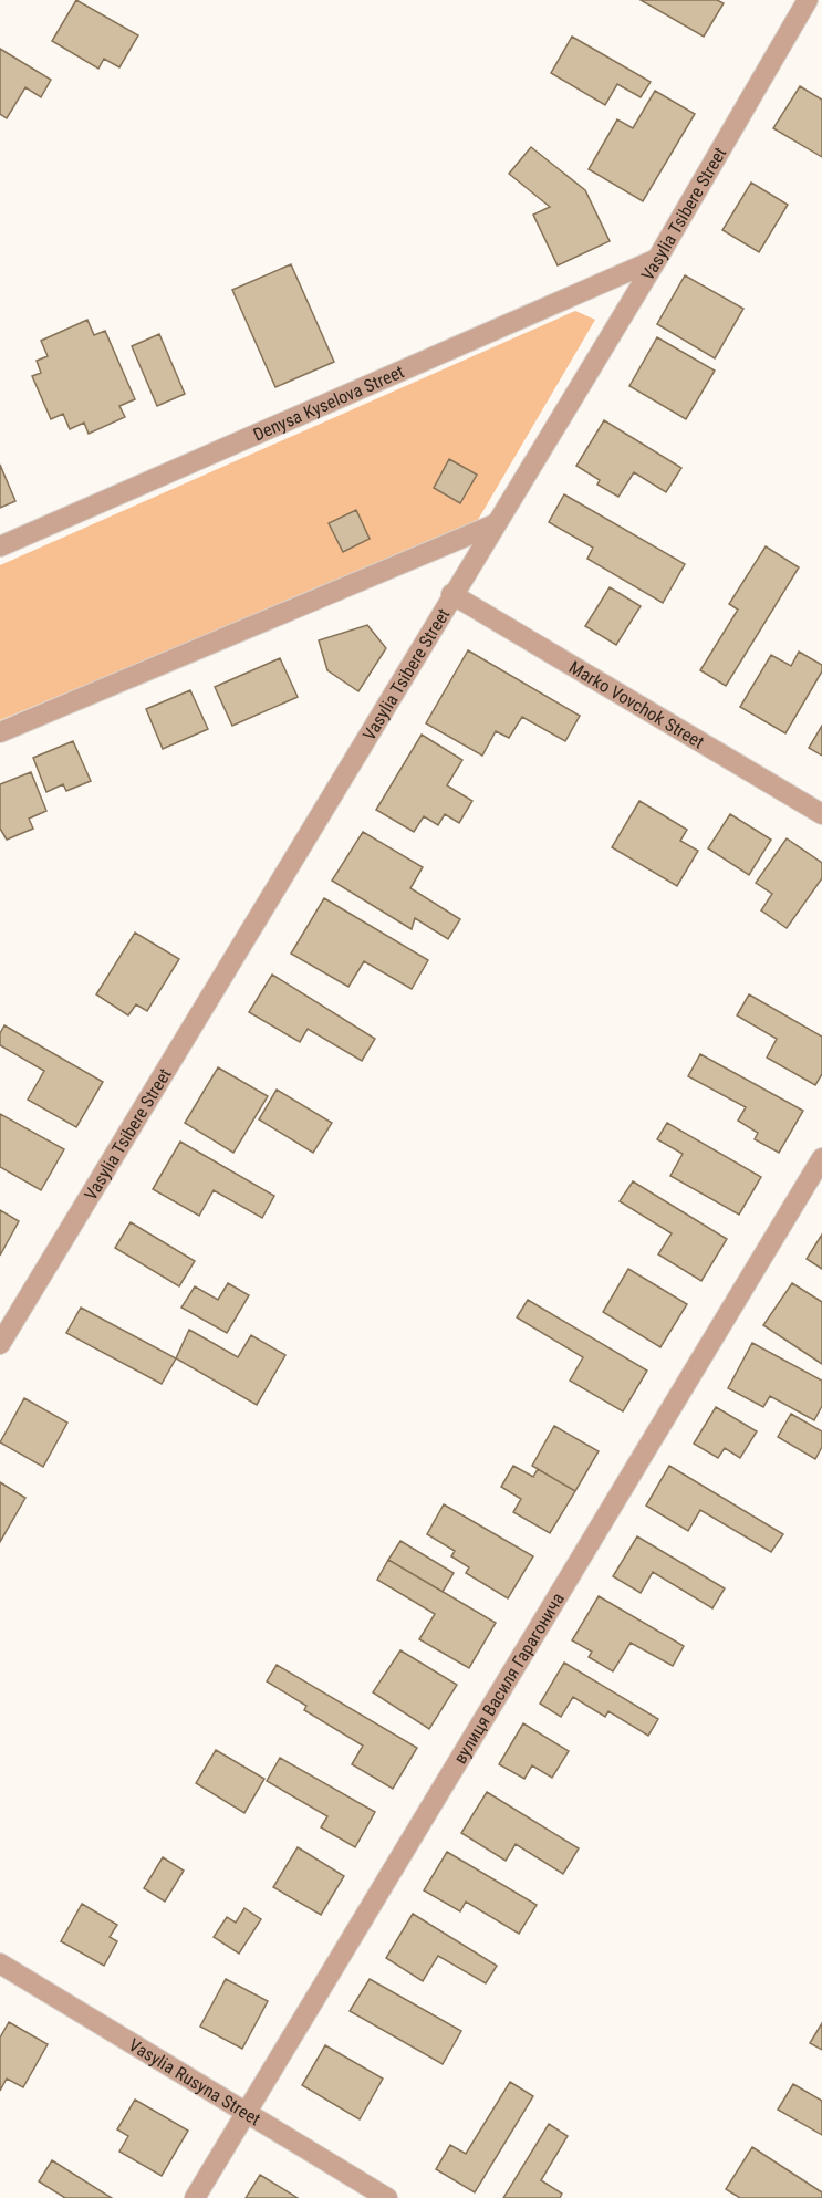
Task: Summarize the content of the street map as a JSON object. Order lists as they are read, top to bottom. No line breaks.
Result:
{"streets":{"street":["Vasylia Tsibere Street","Denysa Kyselova Street","Marko Vovchok Street","вулиця Василя Гарагонича","Vasylia Rusyna Street"]},"crossings":[["Vasylia Tsibere Street","Denysa Kyselova Street"],["Vasylia Tsibere Street","Marko Vovchok Street"],["вулиця Василя Гарагонича","Vasylia Rusyna Street"]]}
